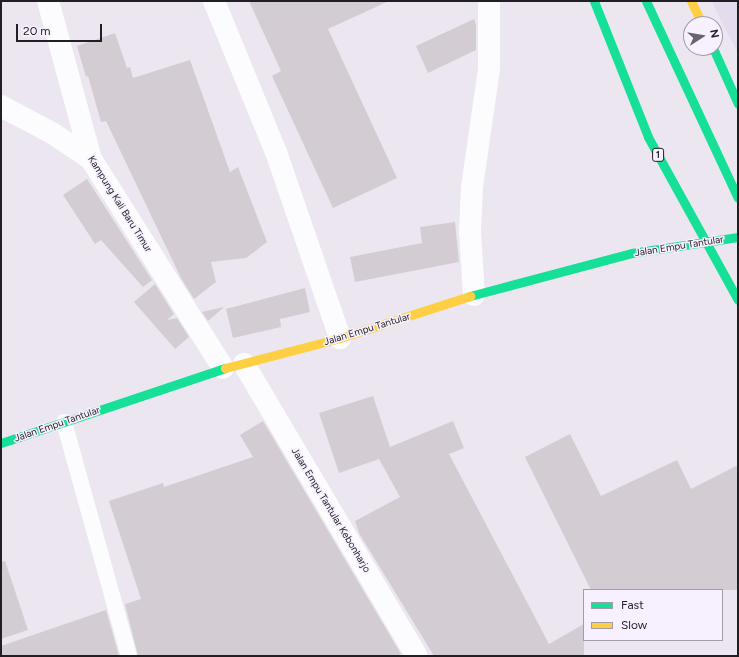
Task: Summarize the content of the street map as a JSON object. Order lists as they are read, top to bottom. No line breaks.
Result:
{"streets":{"main road":["1","Jalan Empu Tantular"],"street":["Kampung Kali Baru Timur","Jalan Empu Tantular Kebonharjo"]},"crossings":[["Kampung Kali Baru Timur","Jalan Empu Tantular"],["Jalan Empu Tantular","Jalan Empu Tantular Kebonharjo"]],"legend":["Fast","Slow"],"scale_bar":"20 m","north":"right"}
